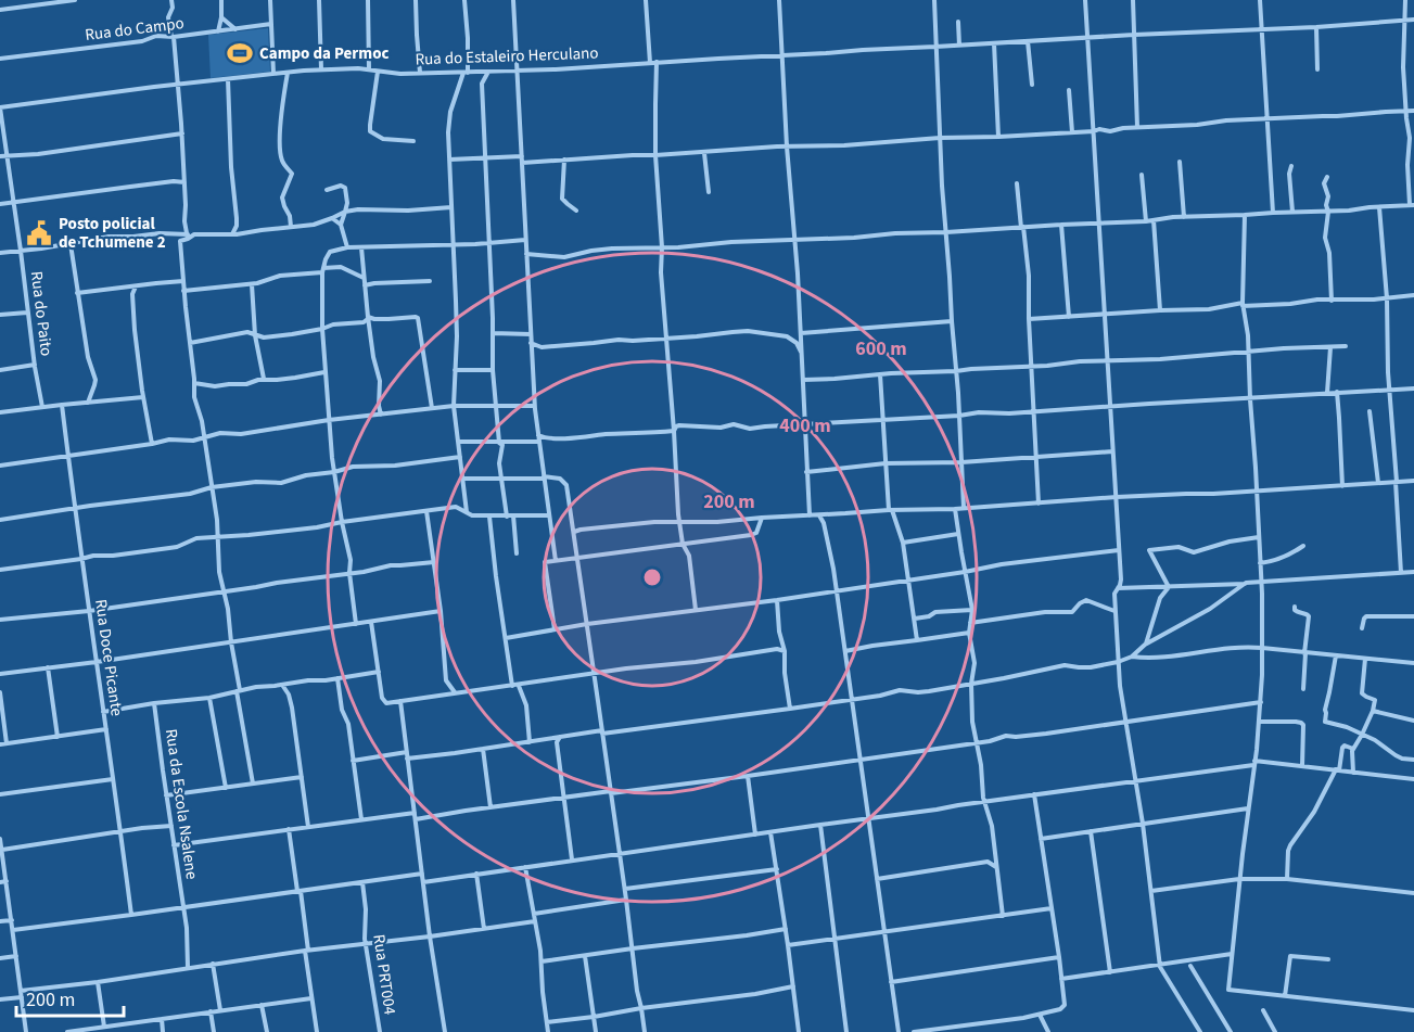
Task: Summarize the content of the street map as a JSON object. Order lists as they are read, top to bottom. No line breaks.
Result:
{"streets":{"street":["Rua do Campo","Rua do Estaleiro Herculano","Rua do Paito","Rua Doce Picante","Rua da Escola Nsalene","Rua PRT004"]},"crossings":[["Rua do Estaleiro Herculano","Rua do Paito"]],"places":{"sports":["Campo da Permoc"],"public building":["Posto policial de Tchumene 2"]},"scale_bar":"200 m","rings":["600 m","400 m","200 m"]}
